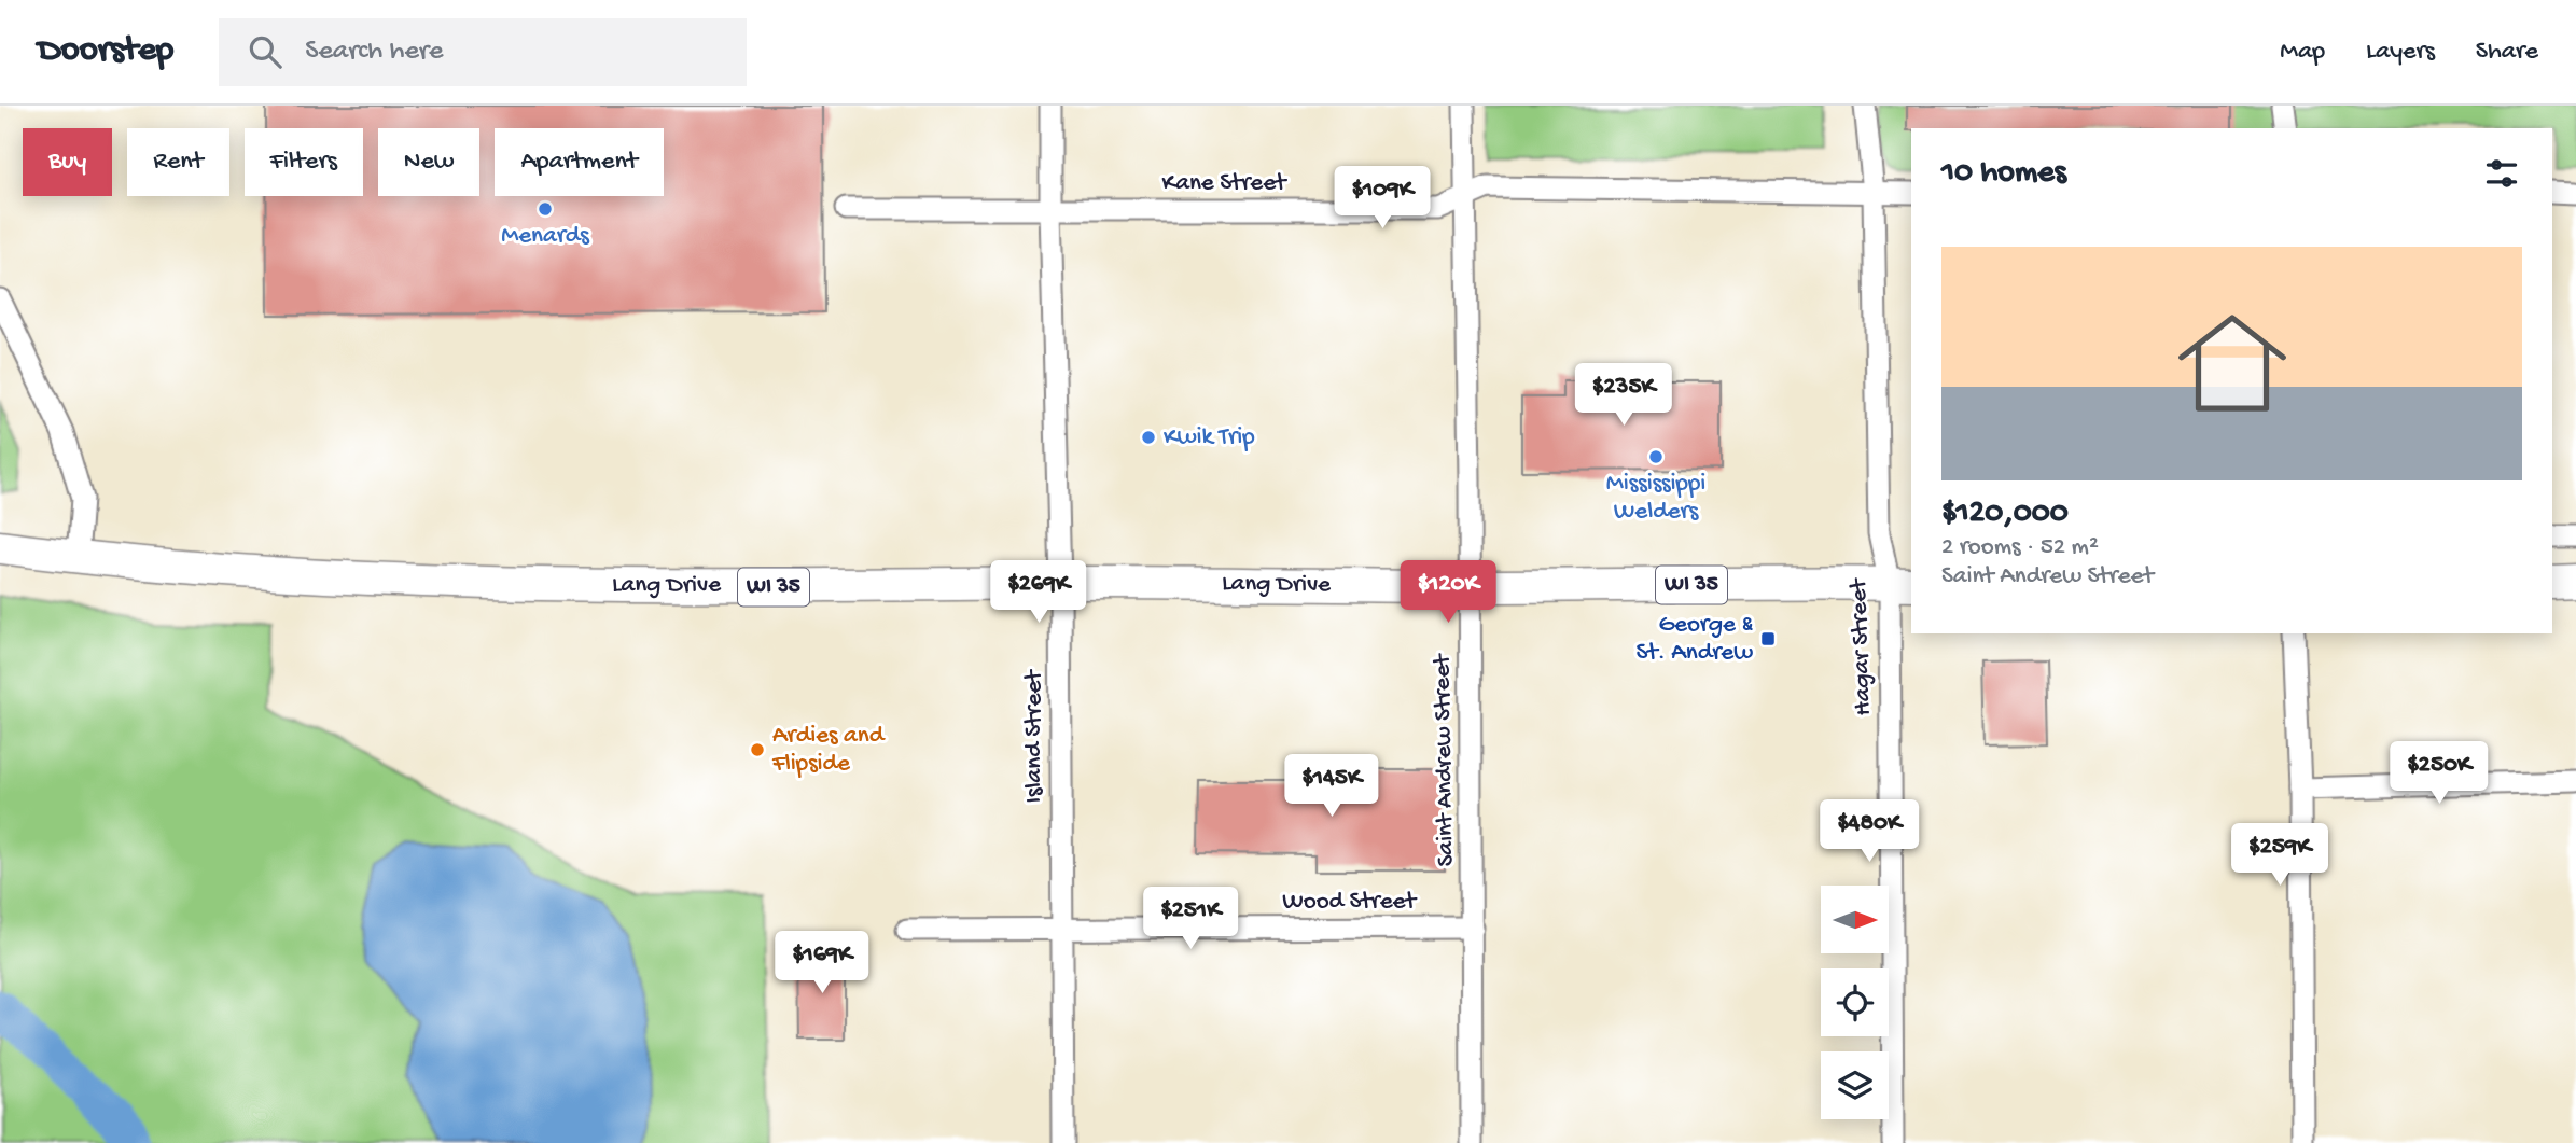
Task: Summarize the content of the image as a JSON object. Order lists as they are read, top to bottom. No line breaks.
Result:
{"streets":{"main road":["Lang Drive","WI 35"],"street":["Kane Street","Hagar Street","Island Street","Saint Andrew Street","Wood Street"]},"crossings":[["Kane Street","Hagar Street"],["Kane Street","Island Street"],["Kane Street","Saint Andrew Street"],["Lang Drive","WI 35"],["Lang Drive","Island Street"],["Lang Drive","Saint Andrew Street"],["WI 35","Hagar Street"],["WI 35","Saint Andrew Street"],["Island Street","Wood Street"],["Saint Andrew Street","Wood Street"]],"places":{"other":["Menards","Kwik Trip","Mississippi Welders","Ardies and Flipside"],"transit":["George & St. Andrew"]},"north":"right","page":{"header":"Doorstep","search":"Search here","nav":["Map","Layers","Share"],"chip":["Buy","Rent","Filters","New","Apartment"],"heading":"10 homes","price":["$109K","$235K","$269K","$120K","$250K","$145K","$480K","$259K","$251K","$169K"],"list":[{"name":"$120,000","note":"2 rooms · 52 m² · Saint Andrew Street"}]}}
